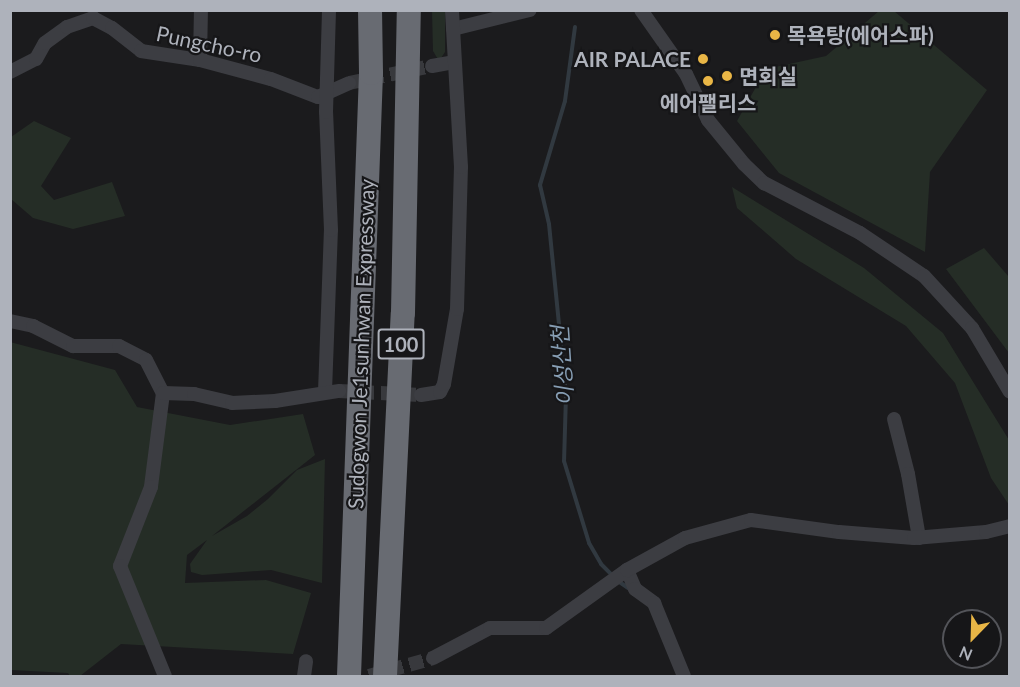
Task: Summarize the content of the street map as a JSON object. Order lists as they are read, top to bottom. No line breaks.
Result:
{"streets":{"highway":["Sudogwon Je1sunhwan Expressway","100"],"street":["Pungcho-ro"]},"water":["이성산천"],"places":["목욕탕(에어스파)","AIR PALACE","면회실","에어팰리스"],"north":"bottom left"}
